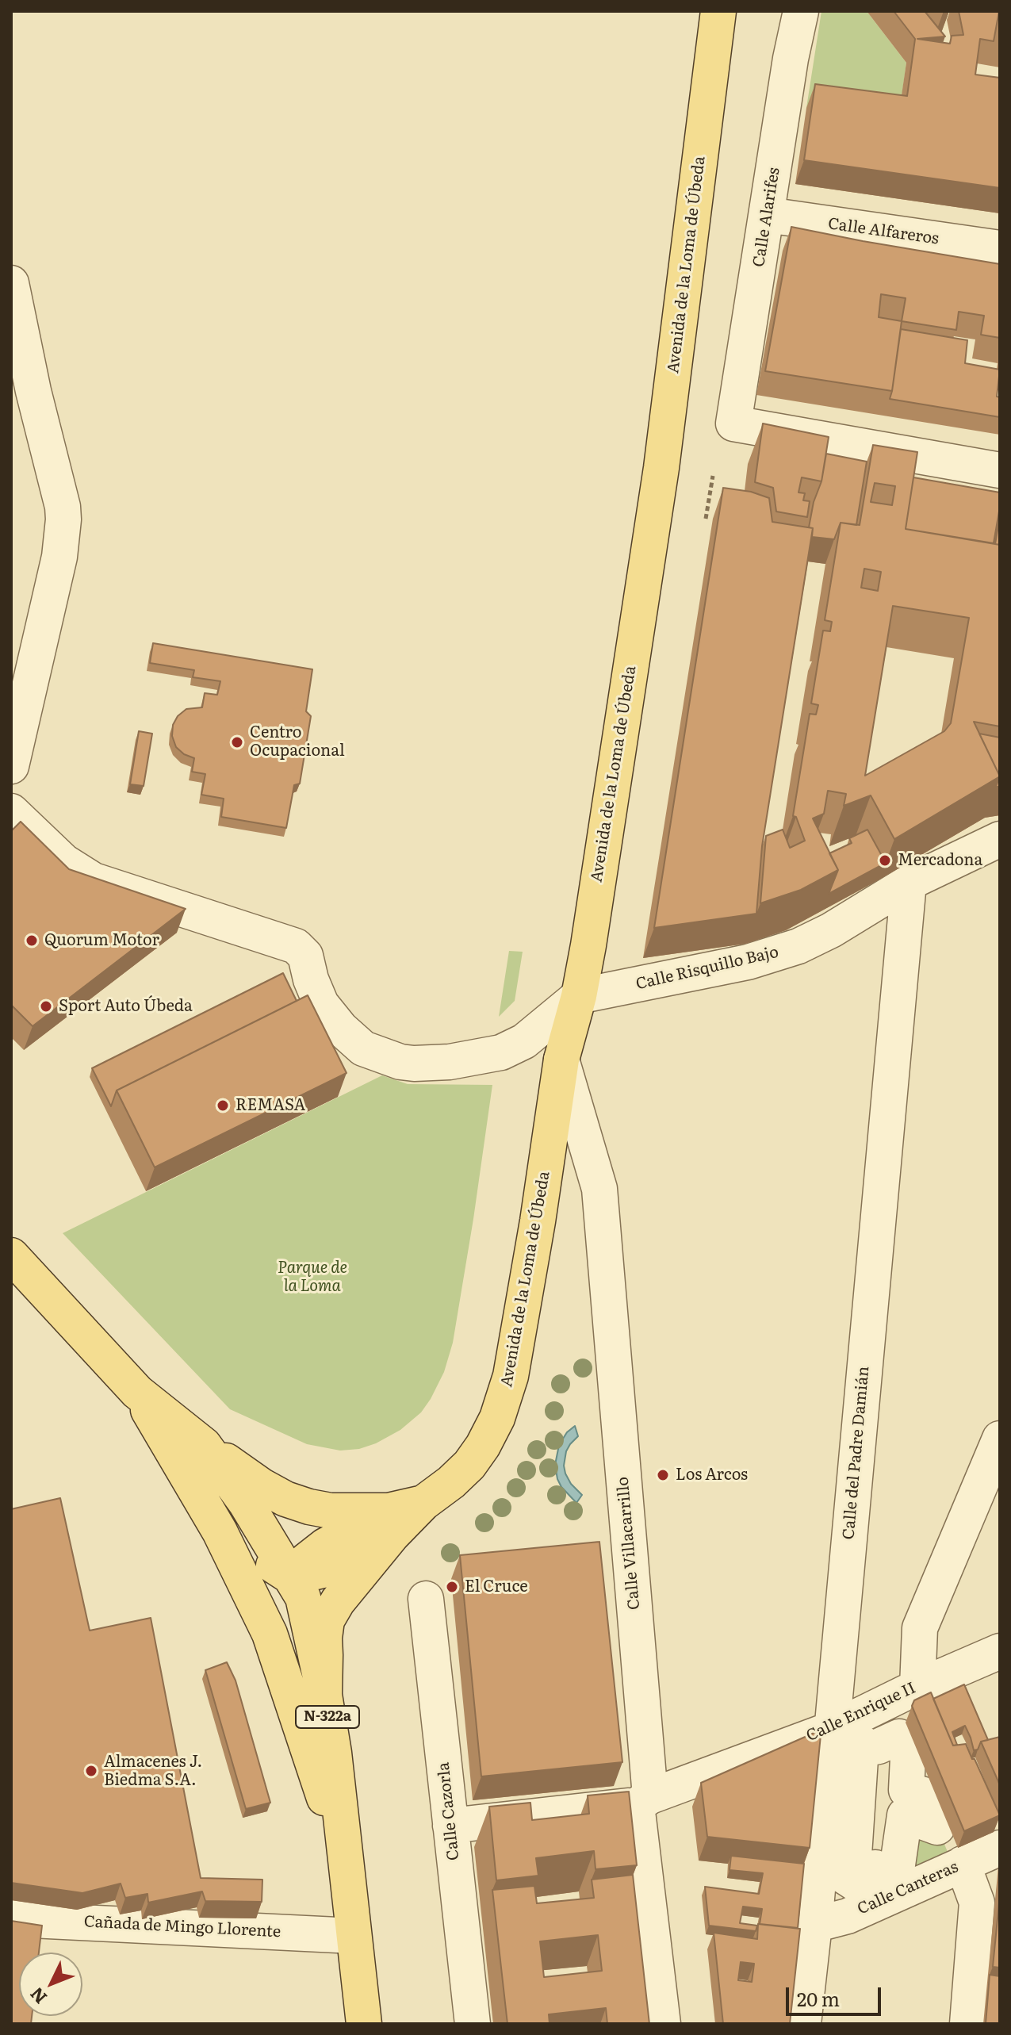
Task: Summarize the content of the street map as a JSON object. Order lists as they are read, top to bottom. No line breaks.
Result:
{"streets":{"main road":["Avenida de la Loma de Úbeda","N-322a"],"street":["Calle Alarifes","Calle Alfareros","Calle Risquillo Bajo","Calle del Padre Damián","Calle Villacarrillo","Calle Enrique II","Calle Cazorla","Calle Canteras","Cañada de Mingo Llorente"]},"crossings":[["Calle Alarifes","Calle Alfareros"],["Avenida de la Loma de Úbeda","Calle Risquillo Bajo"],["Avenida de la Loma de Úbeda","Calle Villacarrillo"],["Calle Risquillo Bajo","Calle del Padre Damián"],["Calle del Padre Damián","Calle Enrique II"],["Calle del Padre Damián","Calle Canteras"],["Calle Villacarrillo","Calle Enrique II"],["Calle Enrique II","Calle Cazorla"],["N-322a","Cañada de Mingo Llorente"]],"parks":["Parque de la Loma"],"places":["Centro Ocupacional","Mercadona","Quorum Motor","Sport Auto Úbeda","REMASA","Los Arcos","El Cruce","Almacenes J. Biedma S.A."],"scale_bar":"20 m","north":"bottom left"}
